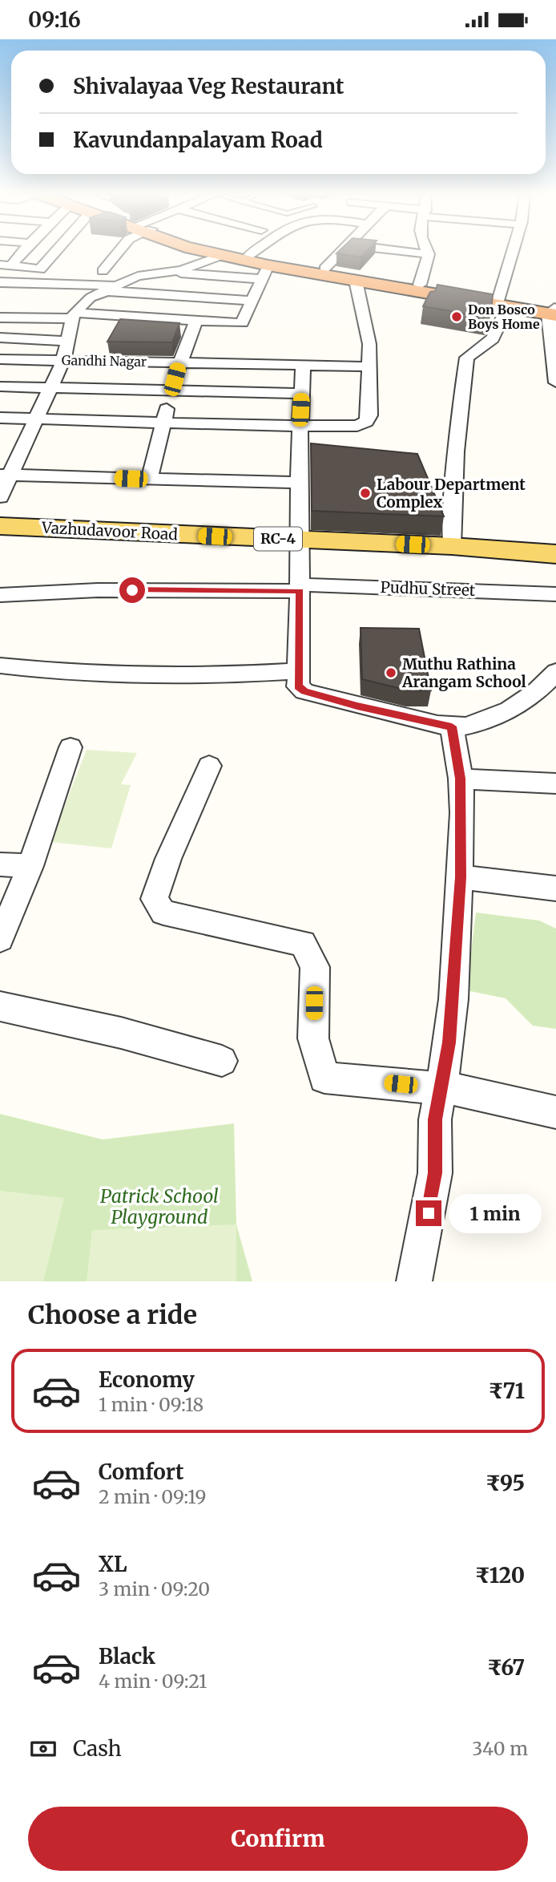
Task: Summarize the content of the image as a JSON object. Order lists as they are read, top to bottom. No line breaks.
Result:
{"streets":{"main road":["Vazhudavoor Road","RC-4"],"street":["Gandhi Nagar","Pudhu Street"]},"parks":["Patrick School Playground"],"places":["Don Bosco Boys Home","Labour Department Complex","Muthu Rathina Arangam School"],"page":{"status":"09:16","banner":["Shivalayaa Veg Restaurant","Kavundanpalayam Road"],"bubble":"1 min","heading":"Choose a ride","list":[{"name":"Economy","note":"1 min · 09:18","value":"₹71"},{"name":"Comfort","note":"2 min · 09:19","value":"₹95"},{"name":"XL","note":"3 min · 09:20","value":"₹120"},{"name":"Black","note":"4 min · 09:21","value":"₹67"}],"pay":["Cash","340 m"],"buttons":"Confirm"}}
